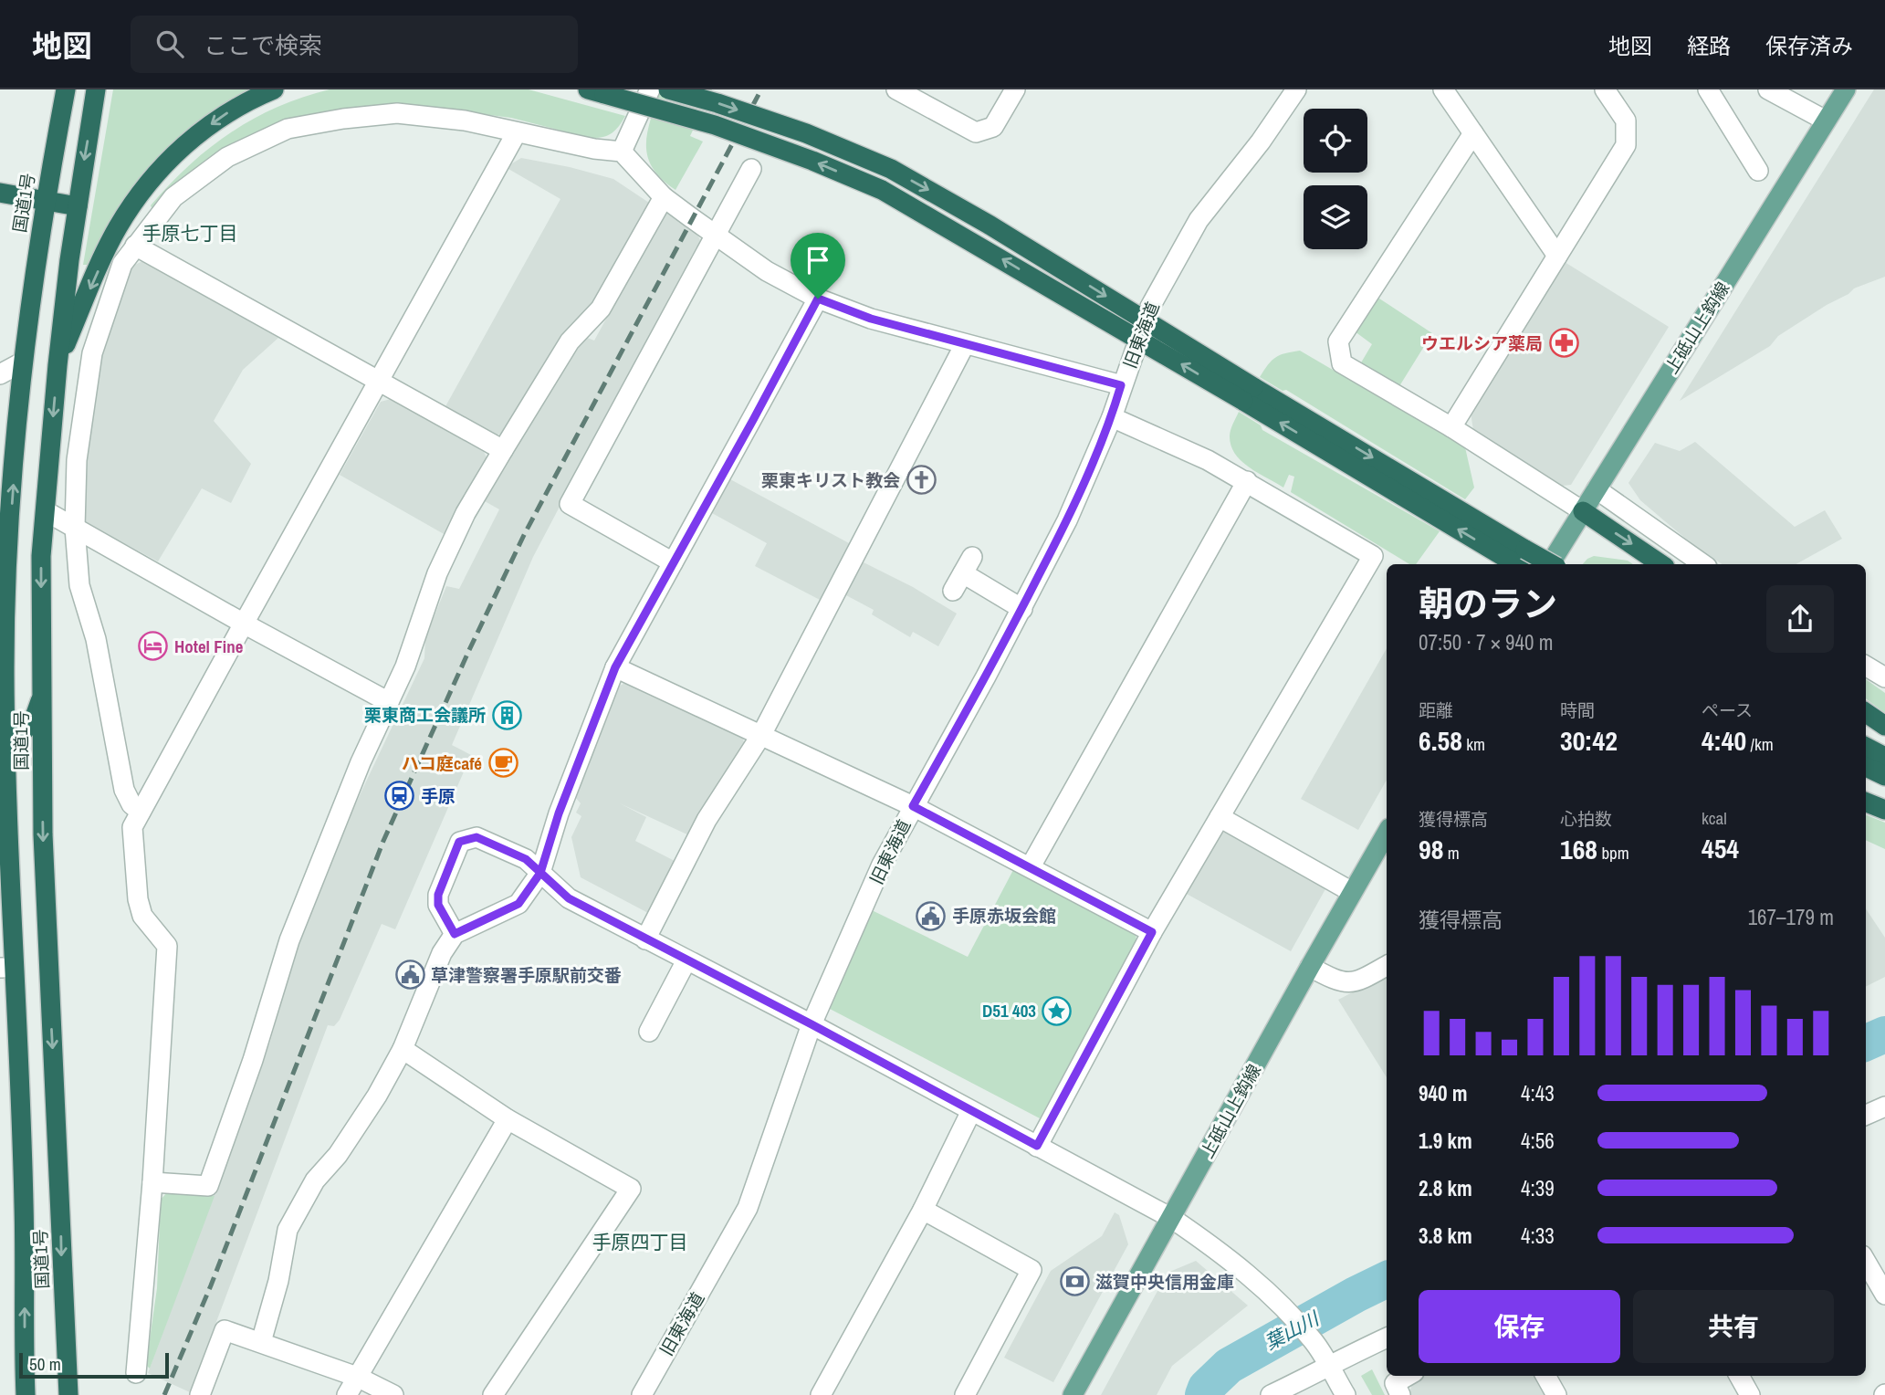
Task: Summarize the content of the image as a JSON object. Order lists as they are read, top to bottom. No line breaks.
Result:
{"streets":{"highway":["国道1号"],"main road":["上砥山上鈎線"],"street":["旧東海道"]},"districts":["手原七丁目","手原四丁目"],"water":["葉山川"],"places":{"pharmacy":["ウエルシア薬局"],"church":["栗東キリスト教会"],"hotel":["Hotel Fine"],"building":["栗東商工会議所"],"cafe":["ハコ庭café"],"station":["手原"],"public building":["手原赤坂会館","草津警察署手原駅前交番"],"place":["D51 403"],"bank":["滋賀中央信用金庫"]},"scale_bar":"50 m","page":{"header":"地図","search":"ここで検索","nav":["地図","経路","保存済み"],"heading":["朝のラン","07:50 · 7 × 940 m"],"stats":[["距離","6.58 km"],["時間","30:42"],["ペース","4:40 /km"],["獲得標高","98 m"],["心拍数","168 bpm"],["kcal","454"]],"chart":["獲得標高","167–179 m"],"list":[{"name":"940 m","note":"4:43"},{"name":"1.9 km","note":"4:56"},{"name":"2.8 km","note":"4:39"},{"name":"3.8 km","note":"4:33"}],"buttons":["保存","共有"],"scale":"50 m"}}
